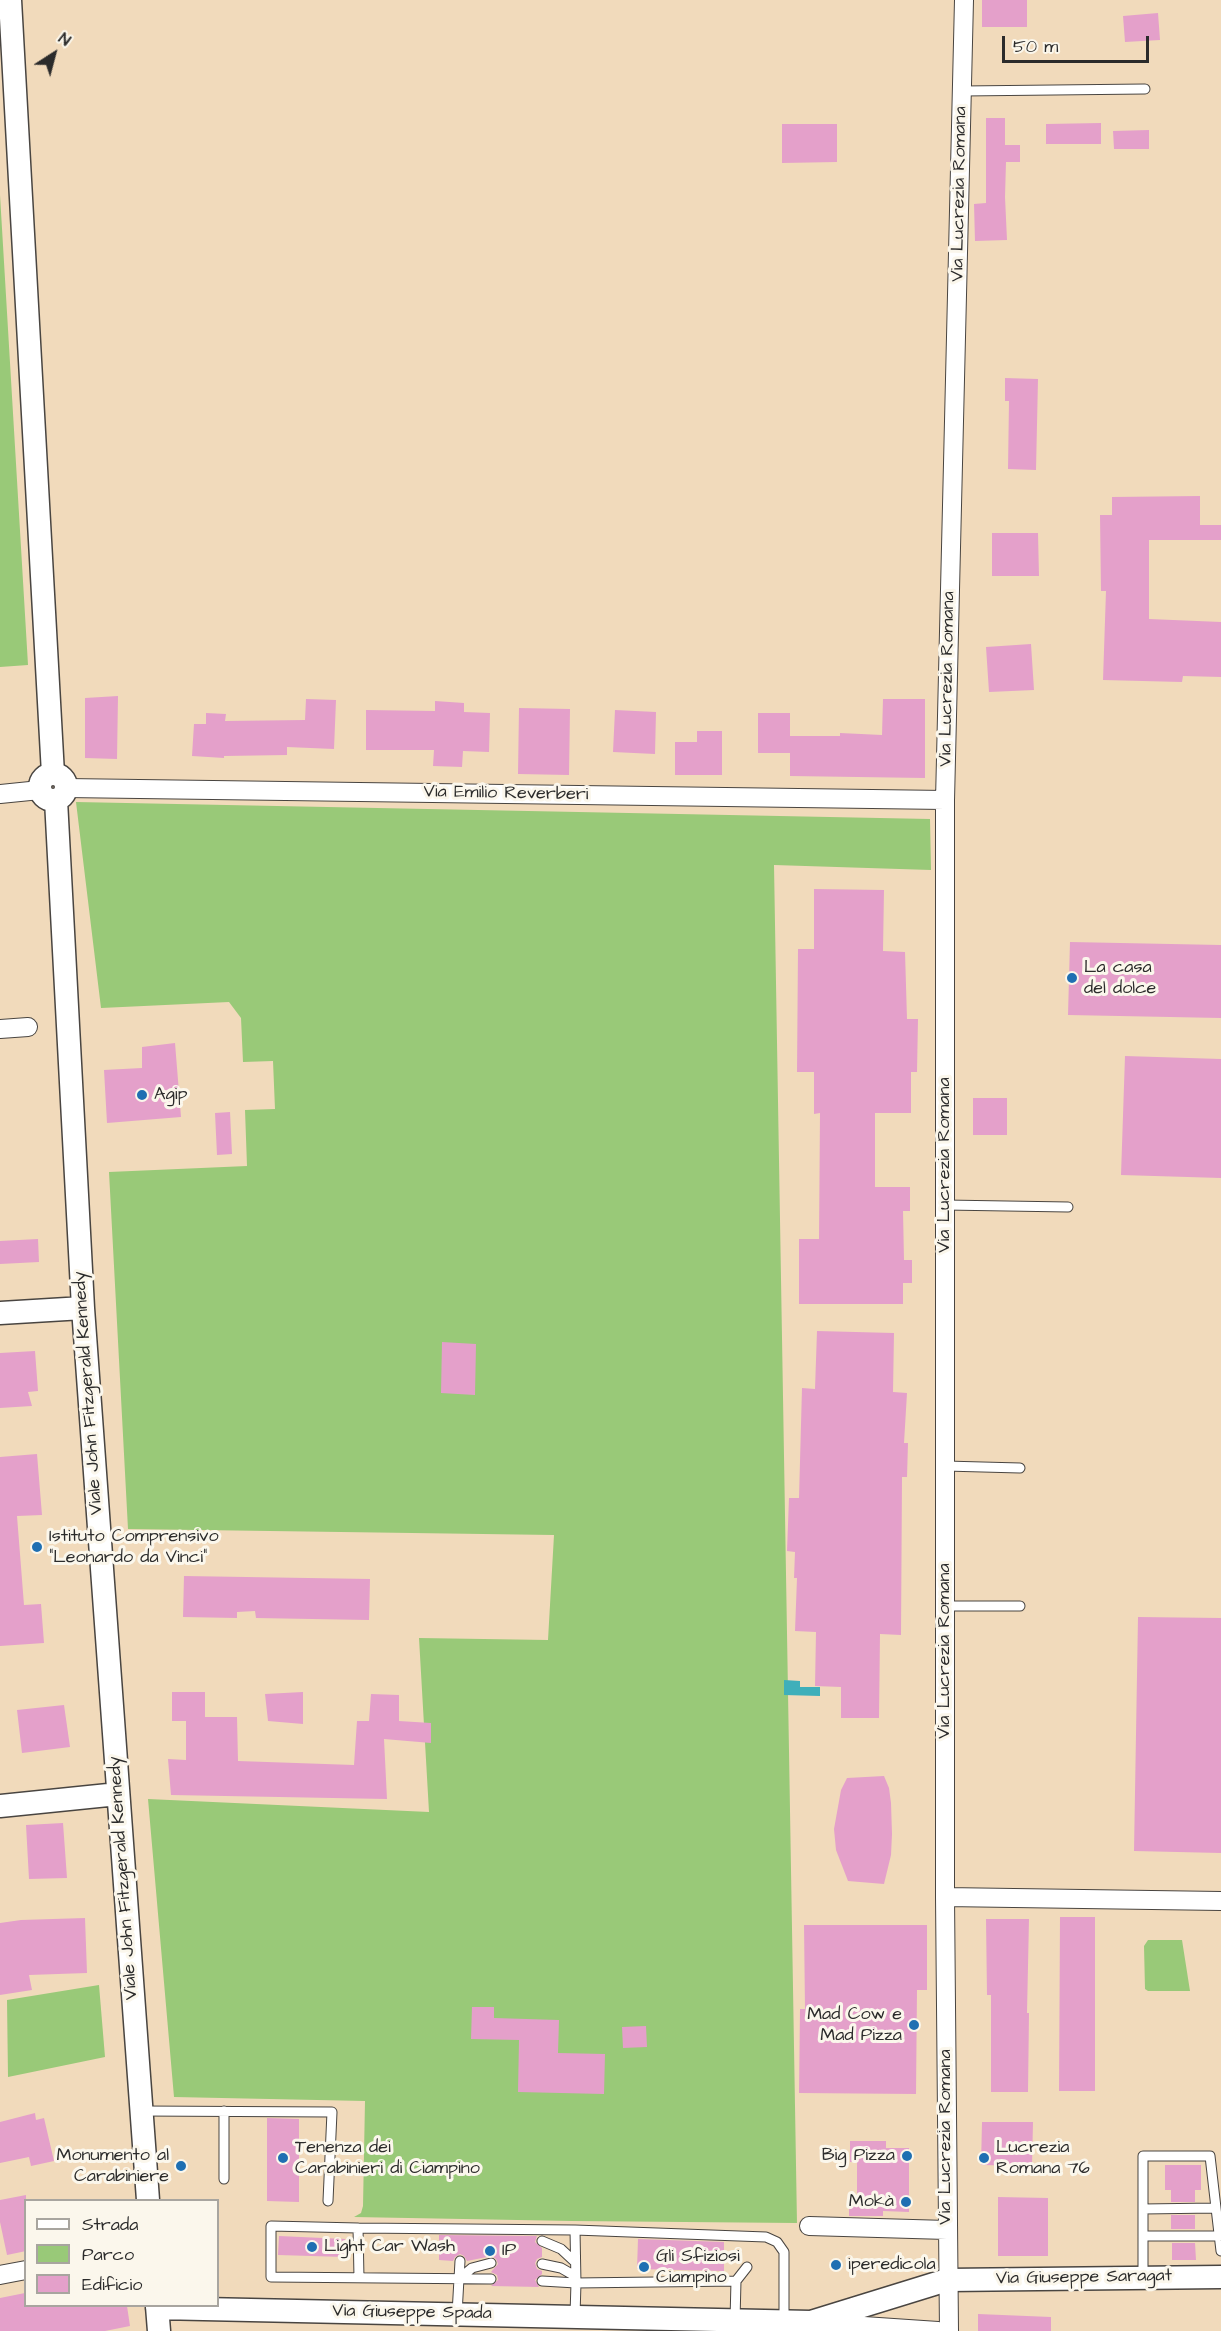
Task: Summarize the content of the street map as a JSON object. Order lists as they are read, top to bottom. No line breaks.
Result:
{"streets":{"street":["Via Lucrezia Romana","Via Emilio Reverberi","Viale John Fitzgerald Kennedy","Via Giuseppe Saragat","Via Giuseppe Spada"]},"crossings":[["Via Lucrezia Romana","Via Emilio Reverberi"],["Via Lucrezia Romana","Via Giuseppe Saragat"],["Via Lucrezia Romana","Via Giuseppe Spada"],["Via Emilio Reverberi","Viale John Fitzgerald Kennedy"],["Via Giuseppe Saragat","Via Giuseppe Spada"]],"places":["La casa del dolce","Agip","Istituto Comprensivo \"Leonardo da Vinci\"","Mad Cow e Mad Pizza","Big Pizza","Tenenza dei Carabinieri di Ciampino","Lucrezia Romana 76","Monumento al Carabiniere","Mokà","Light Car Wash","IP","iperedicola","Gli Sfiziosi Ciampino"],"legend":["Strada","Parco","Edificio"],"scale_bar":"50 m","north":"top right"}
